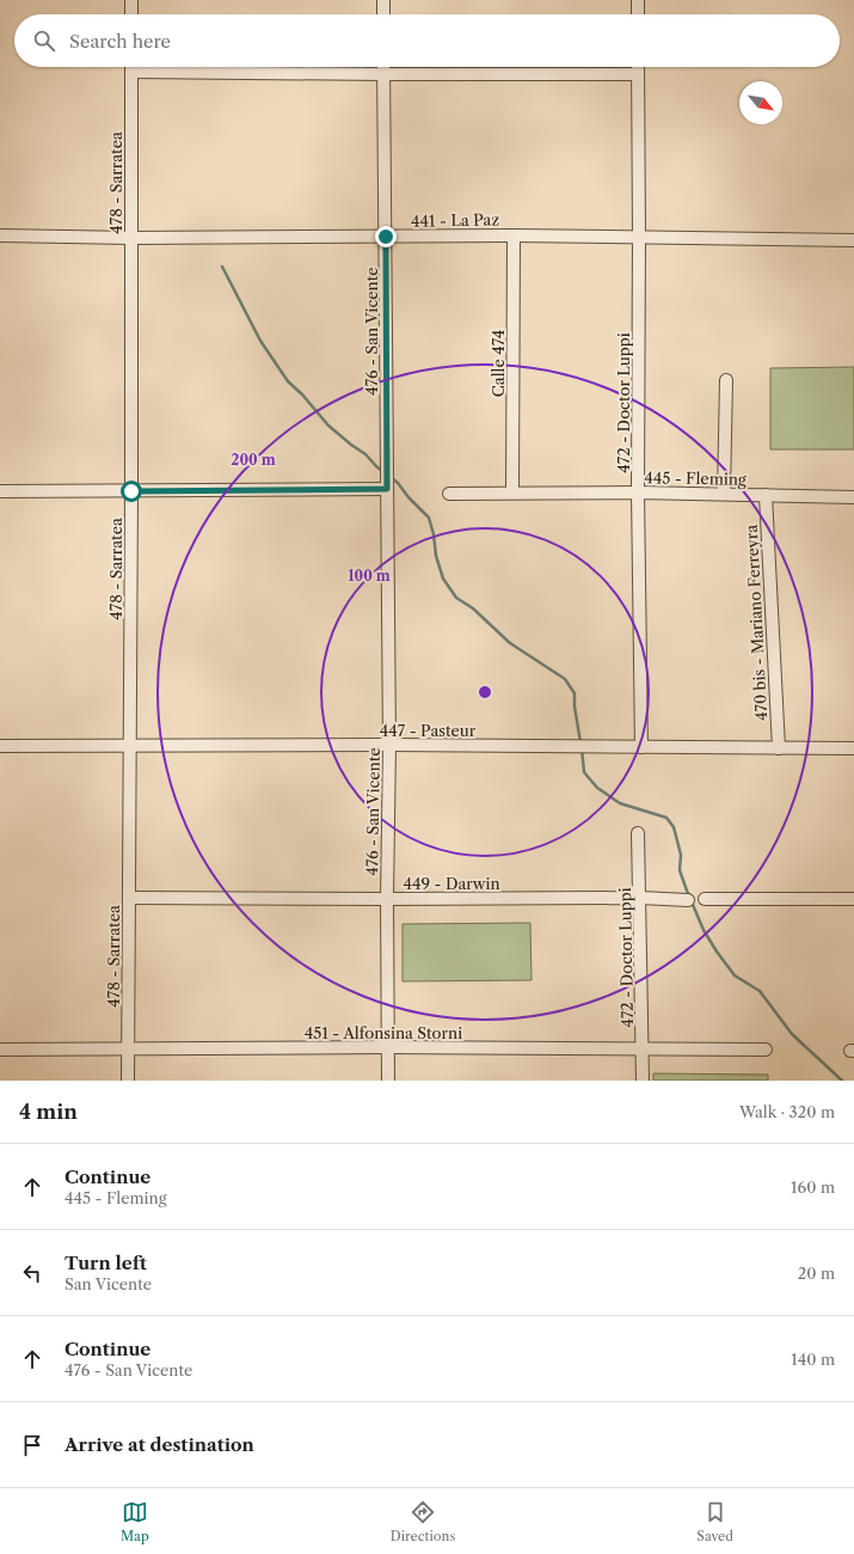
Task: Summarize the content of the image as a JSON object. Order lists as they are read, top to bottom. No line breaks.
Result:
{"streets":{"street":["478 - Sarratea","441 - La Paz","476 - San Vicente","Calle 474","472 - Doctor Luppi","445 - Fleming","470 bis - Mariano Ferreyra","447 - Pasteur","449 - Darwin","451 - Alfonsina Storni"]},"crossings":[["478 - Sarratea","441 - La Paz"],["478 - Sarratea","447 - Pasteur"],["478 - Sarratea","449 - Darwin"],["478 - Sarratea","451 - Alfonsina Storni"],["441 - La Paz","476 - San Vicente"],["441 - La Paz","Calle 474"],["441 - La Paz","472 - Doctor Luppi"],["476 - San Vicente","447 - Pasteur"],["476 - San Vicente","449 - Darwin"],["476 - San Vicente","451 - Alfonsina Storni"],["Calle 474","445 - Fleming"],["472 - Doctor Luppi","445 - Fleming"],["472 - Doctor Luppi","447 - Pasteur"],["472 - Doctor Luppi","449 - Darwin"],["472 - Doctor Luppi","451 - Alfonsina Storni"],["445 - Fleming","470 bis - Mariano Ferreyra"],["470 bis - Mariano Ferreyra","447 - Pasteur"]],"north":"bottom right","page":{"search":"Search here","heading":["4 min","Walk · 320 m"],"list":[["Continue","445 - Fleming","160 m"],["Turn left","San Vicente","20 m"],["Continue","476 - San Vicente","140 m"],"Arrive at destination"],"nav":["Map","Directions","Saved"]},"rings":["200 m","100 m"]}
